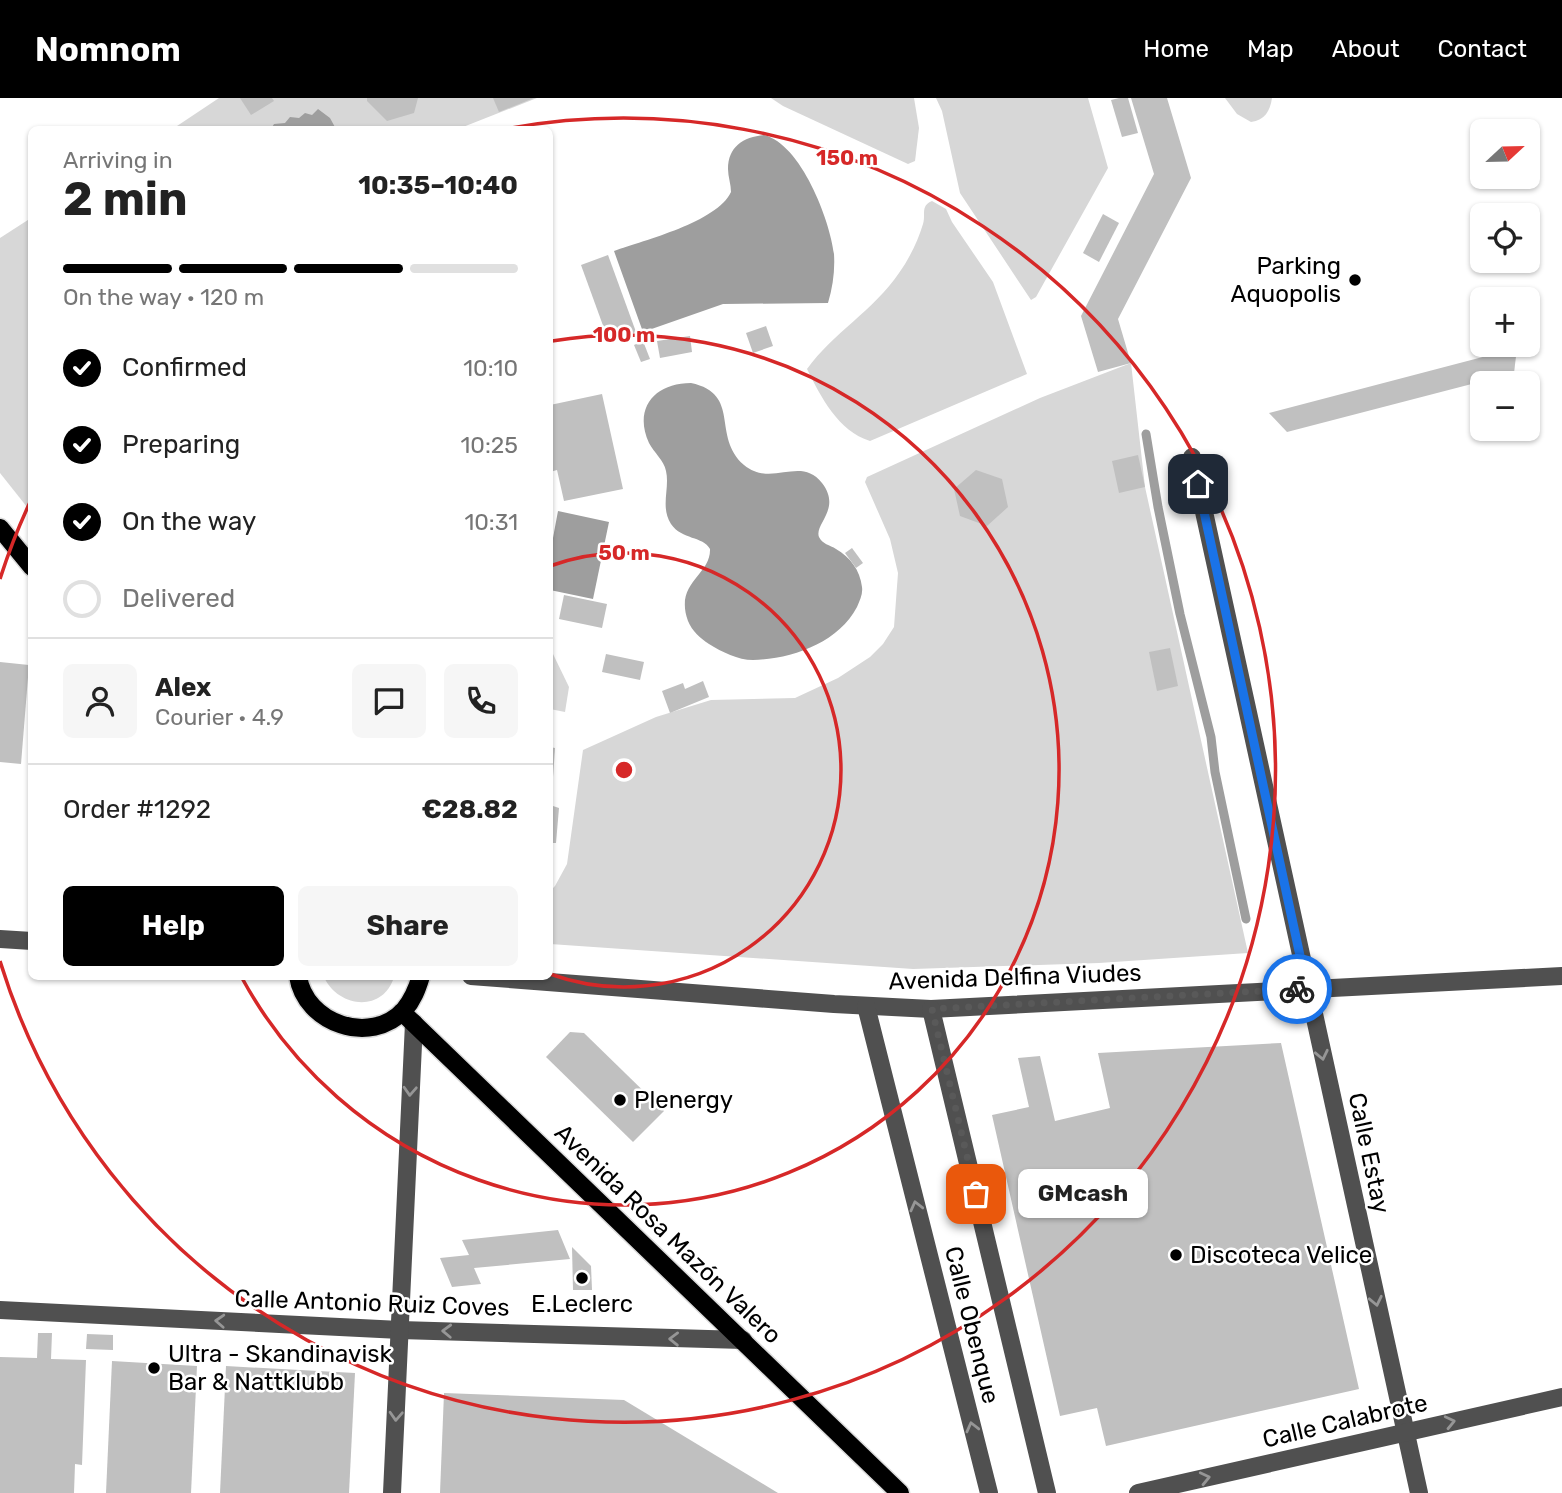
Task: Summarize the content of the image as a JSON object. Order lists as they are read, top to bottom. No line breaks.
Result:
{"streets":{"main road":["Avenida Rosa Mazón Valero"],"street":["Avenida Delfina Viudes","Calle Estay","Calle Antonio Ruiz Coves","Calle Obenque","Calle Calabrote"]},"crossings":[["Avenida Delfina Viudes","Calle Estay"],["Avenida Delfina Viudes","Calle Obenque"],["Calle Estay","Calle Calabrote"],["Avenida Rosa Mazón Valero","Calle Antonio Ruiz Coves"]],"one_way":["Calle Estay","Calle Antonio Ruiz Coves","Calle Calabrote"],"places":["Parking Aquopolis","Plenergy","GMcash","Discoteca Velice","E.Leclerc","Ultra - Skandinavisk Bar & Nattklubb"],"north":"right","page":{"header":"Nomnom","nav":["Home","Map","About","Contact"],"map_buttons":["+","−"],"heading":["2 min","Arriving in","10:35–10:40"],"panel":["Alex","Courier · 4.9","Order #1292","€28.82"],"bar":"On the way · 120 m","list":[["Confirmed","10:10"],["Preparing","10:25"],["On the way","10:31"],"Delivered"],"buttons":["Help","Share"],"bubble":"GMcash"},"rings":["150 m","100 m","50 m"]}
